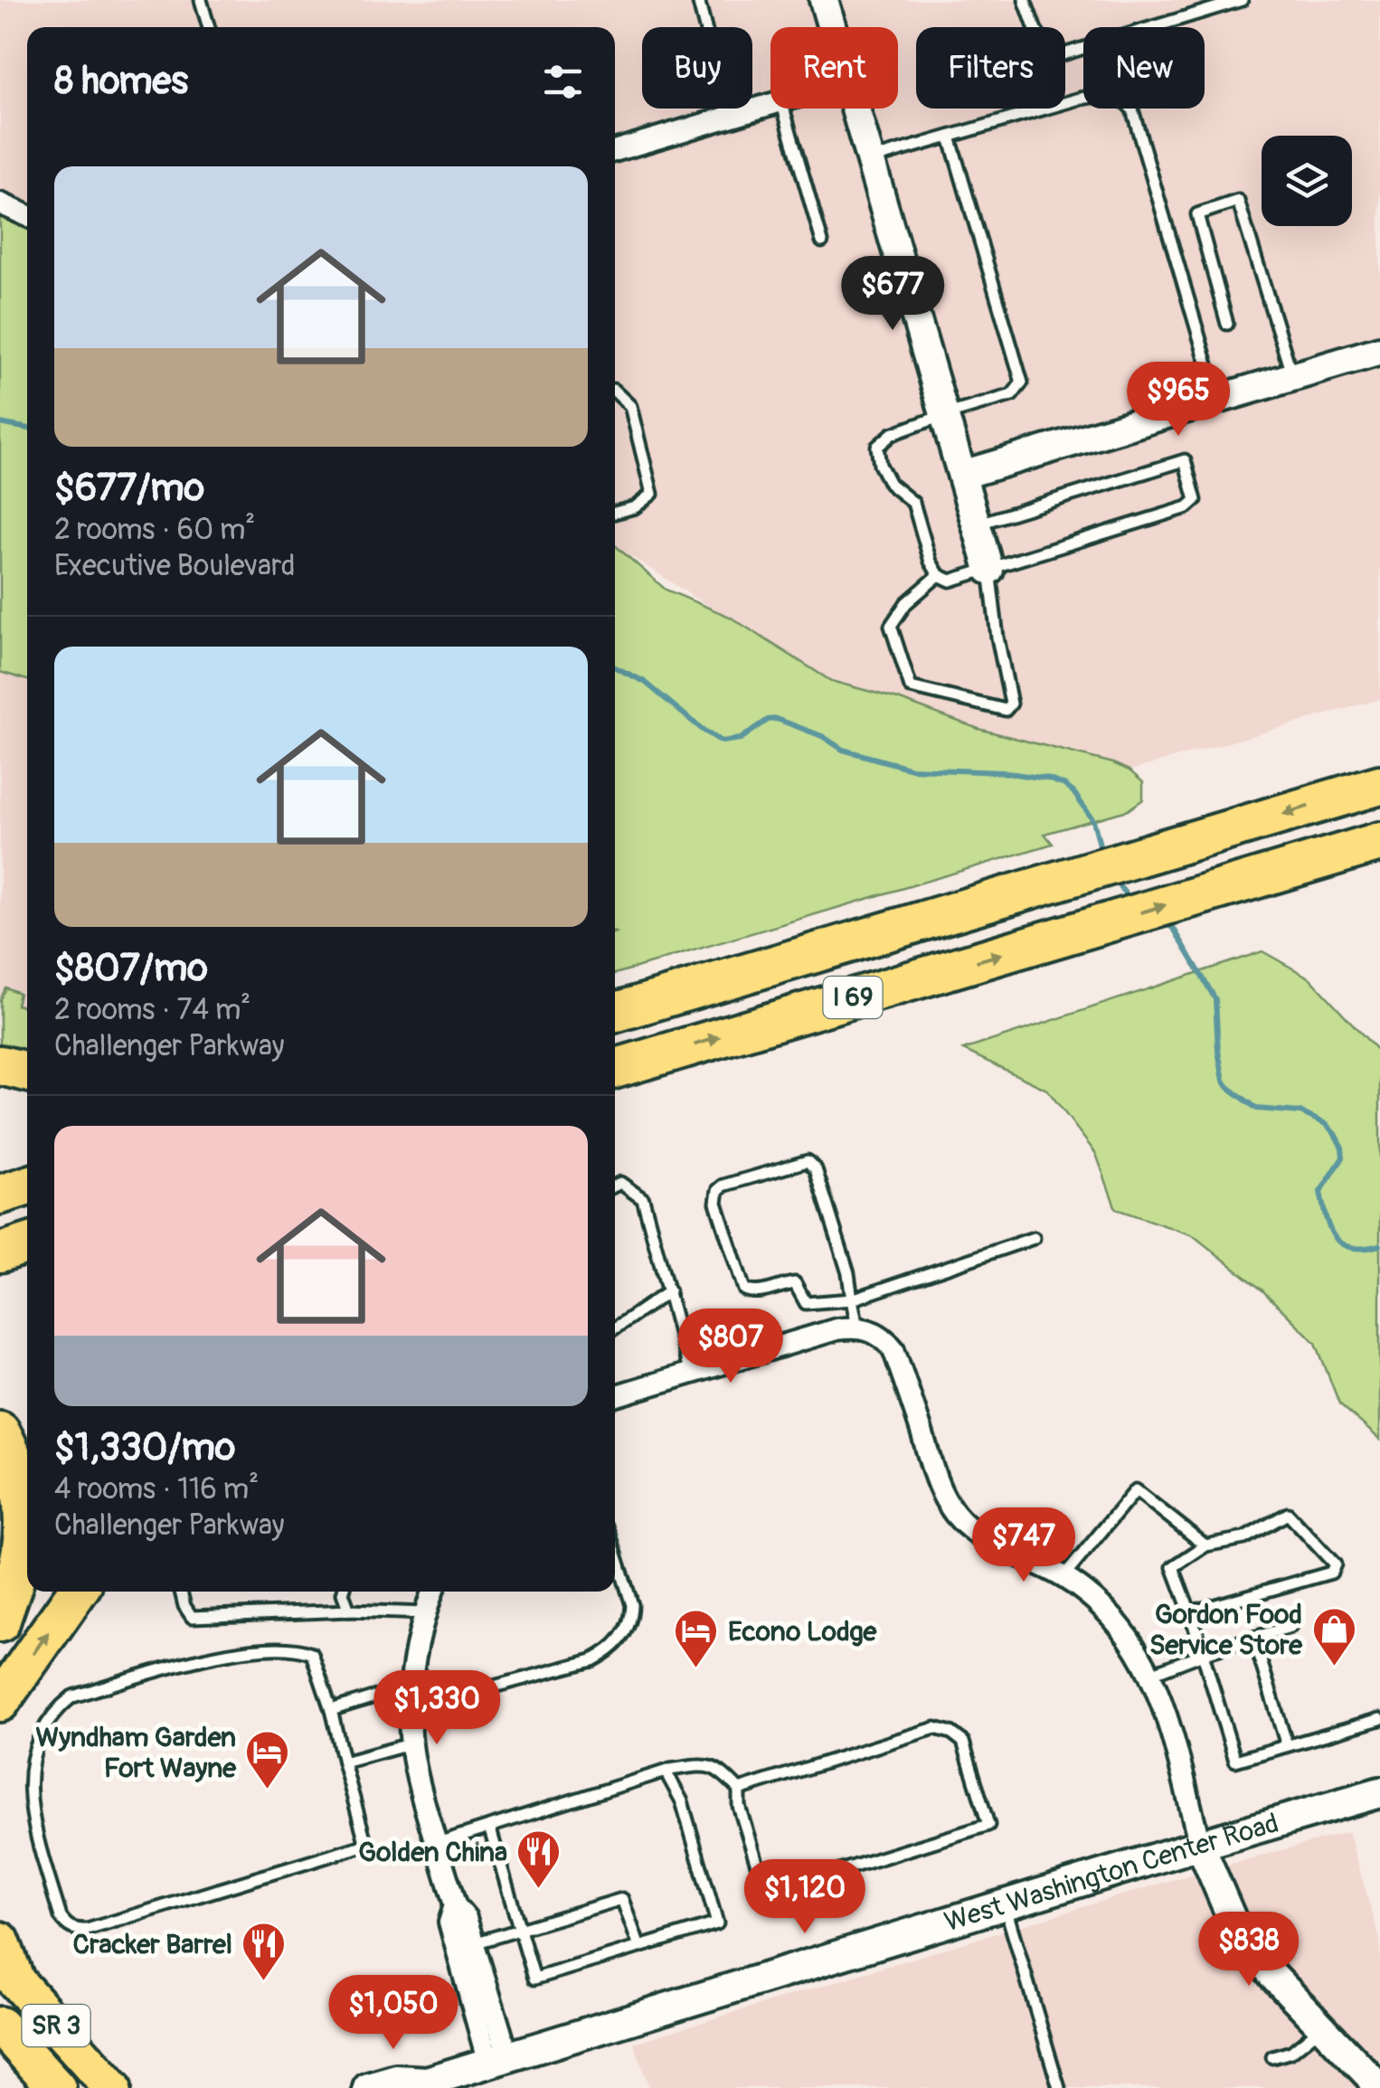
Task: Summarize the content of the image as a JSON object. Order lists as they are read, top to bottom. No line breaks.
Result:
{"streets":{"highway":["I 69","SR 3"],"main road":["West Washington Center Road"]},"places":{"shop":["Gordon Food Service Store"],"hotel":["Econo Lodge","Wyndham Garden Fort Wayne"],"restaurant":["Golden China","Cracker Barrel"]},"page":{"chip":["Buy","Rent","Filters","New"],"heading":"8 homes","list":[{"name":"$677/mo","note":"2 rooms · 60 m² · Executive Boulevard"},{"name":"$807/mo","note":"2 rooms · 74 m² · Challenger Parkway"},{"name":"$1,330/mo","note":"4 rooms · 116 m² · Challenger Parkway"}],"price":["$677","$965","$807","$747","$1,330","$1,120","$838","$1,050"]}}
